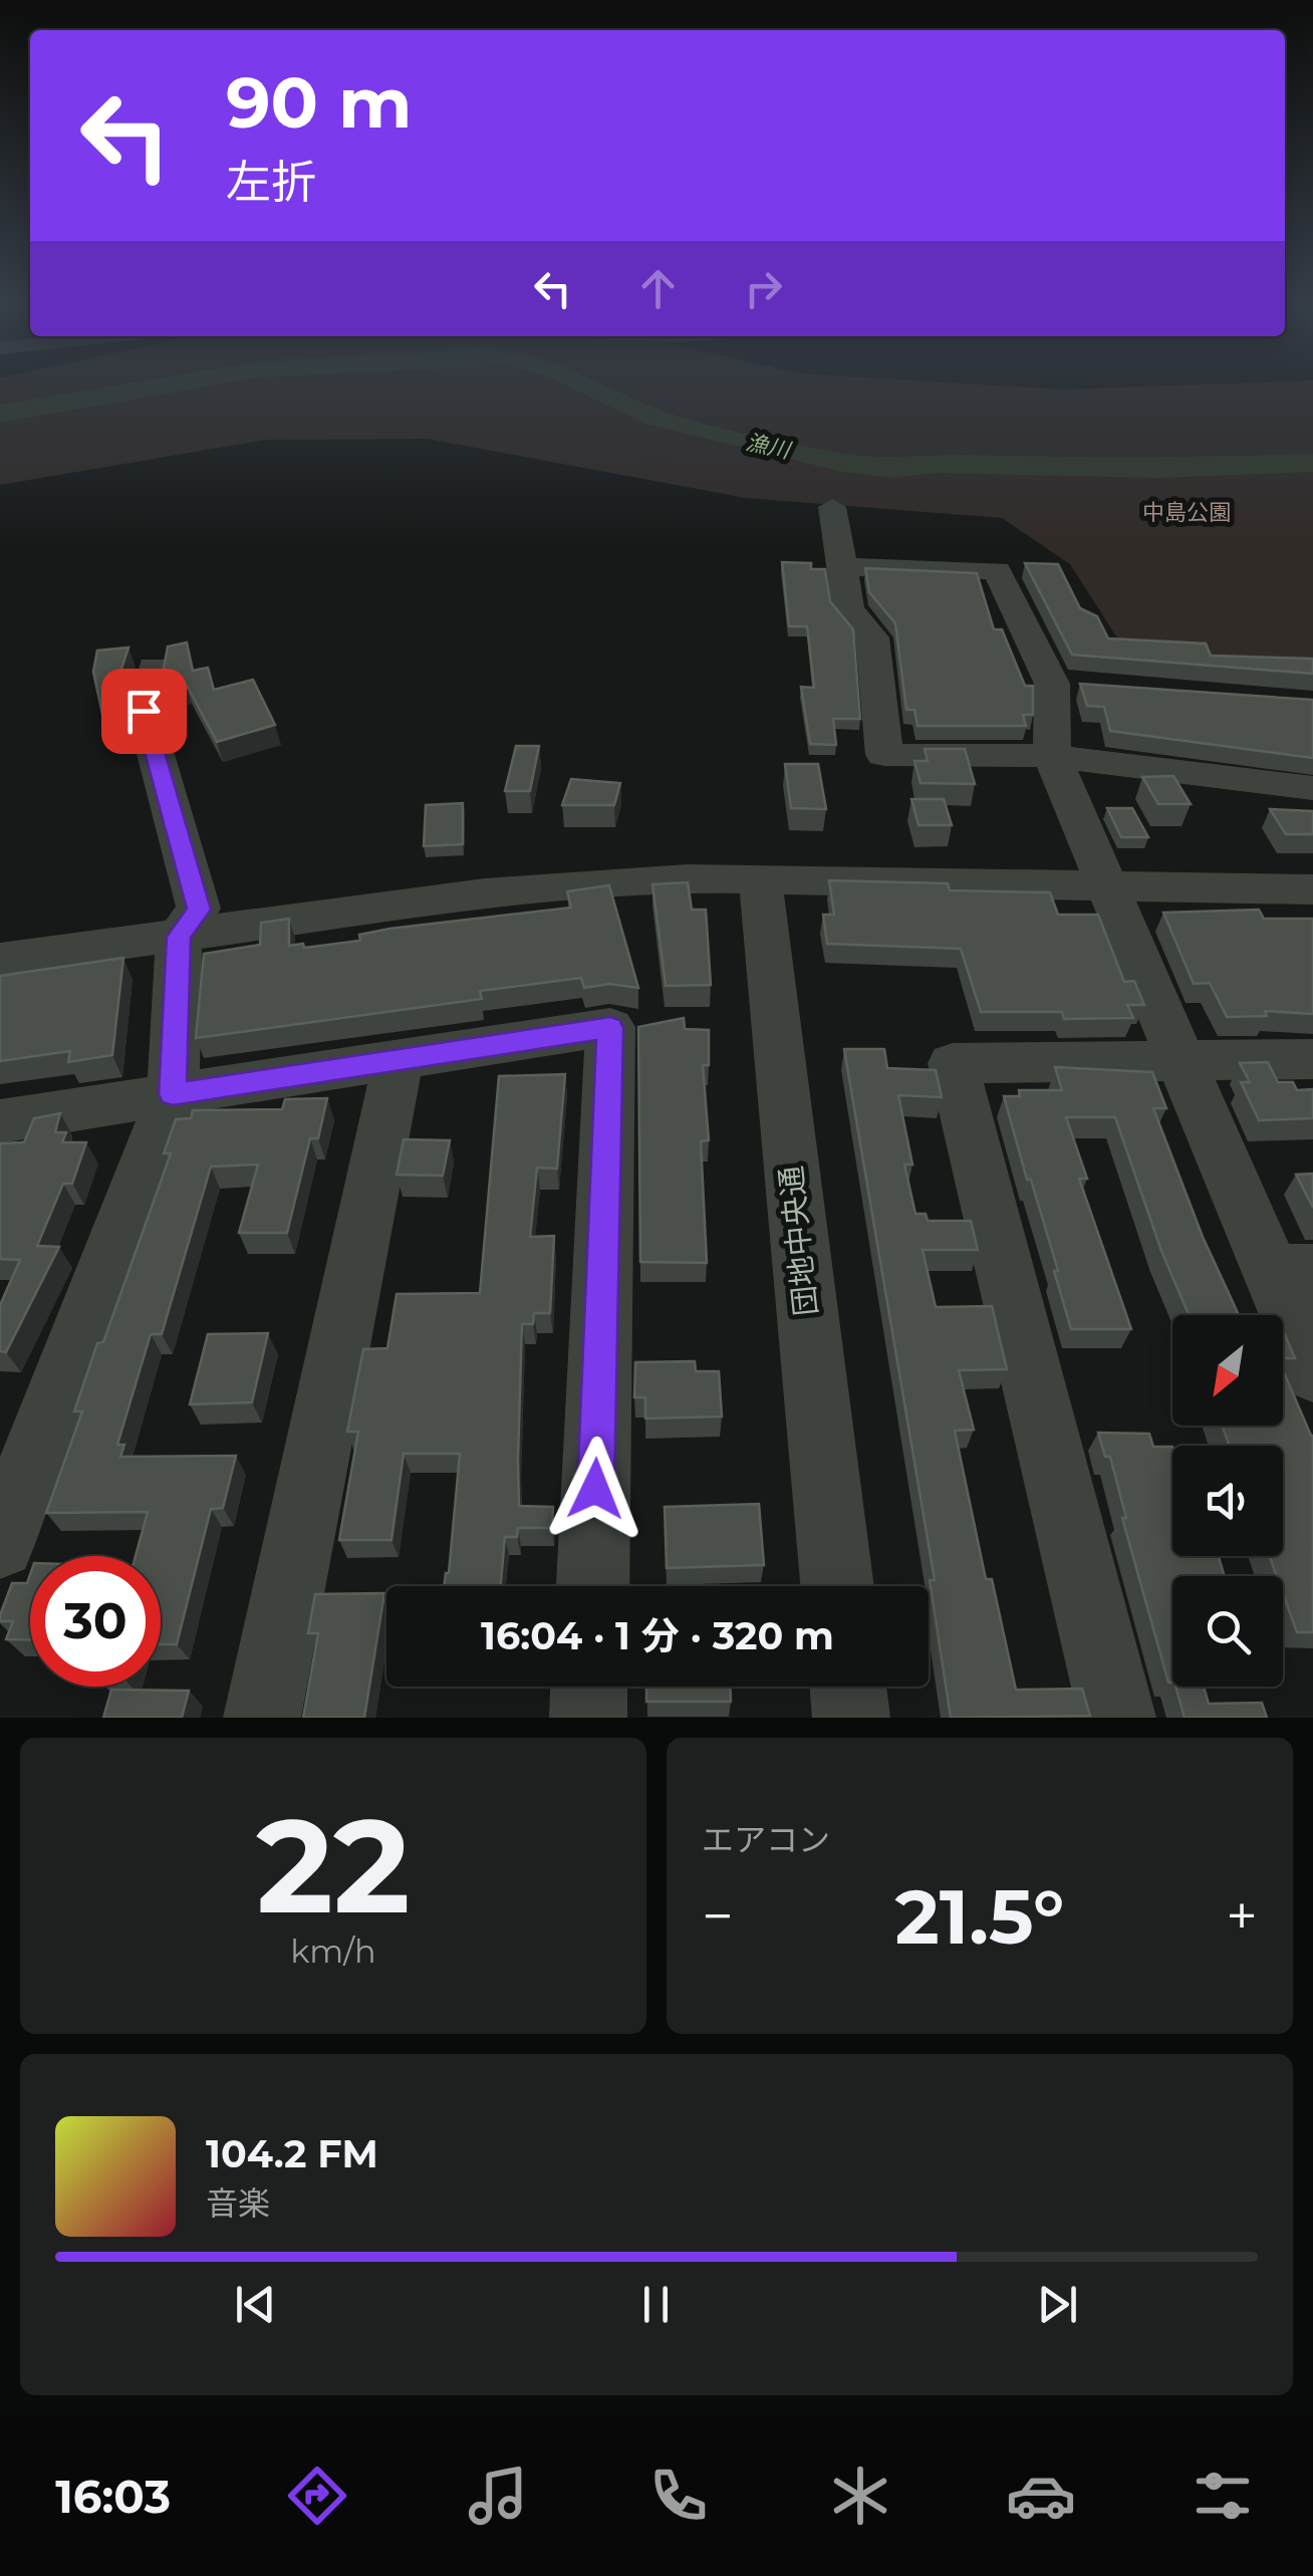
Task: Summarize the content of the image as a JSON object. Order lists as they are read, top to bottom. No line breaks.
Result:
{"streets":{"street":["団地中央通"]},"water":["漁川"],"parks":["中島公園"],"north":"bottom left","page":{"turn":["90 m","左折"],"limit":"30","trip":"16:04 · 1 分 · 320 m","tile":[["22","km/h"],"エアコン"],"heat":["−","21.5°","+"],"song":["104.2 FM","音楽"],"tabs":"16:03"}}
